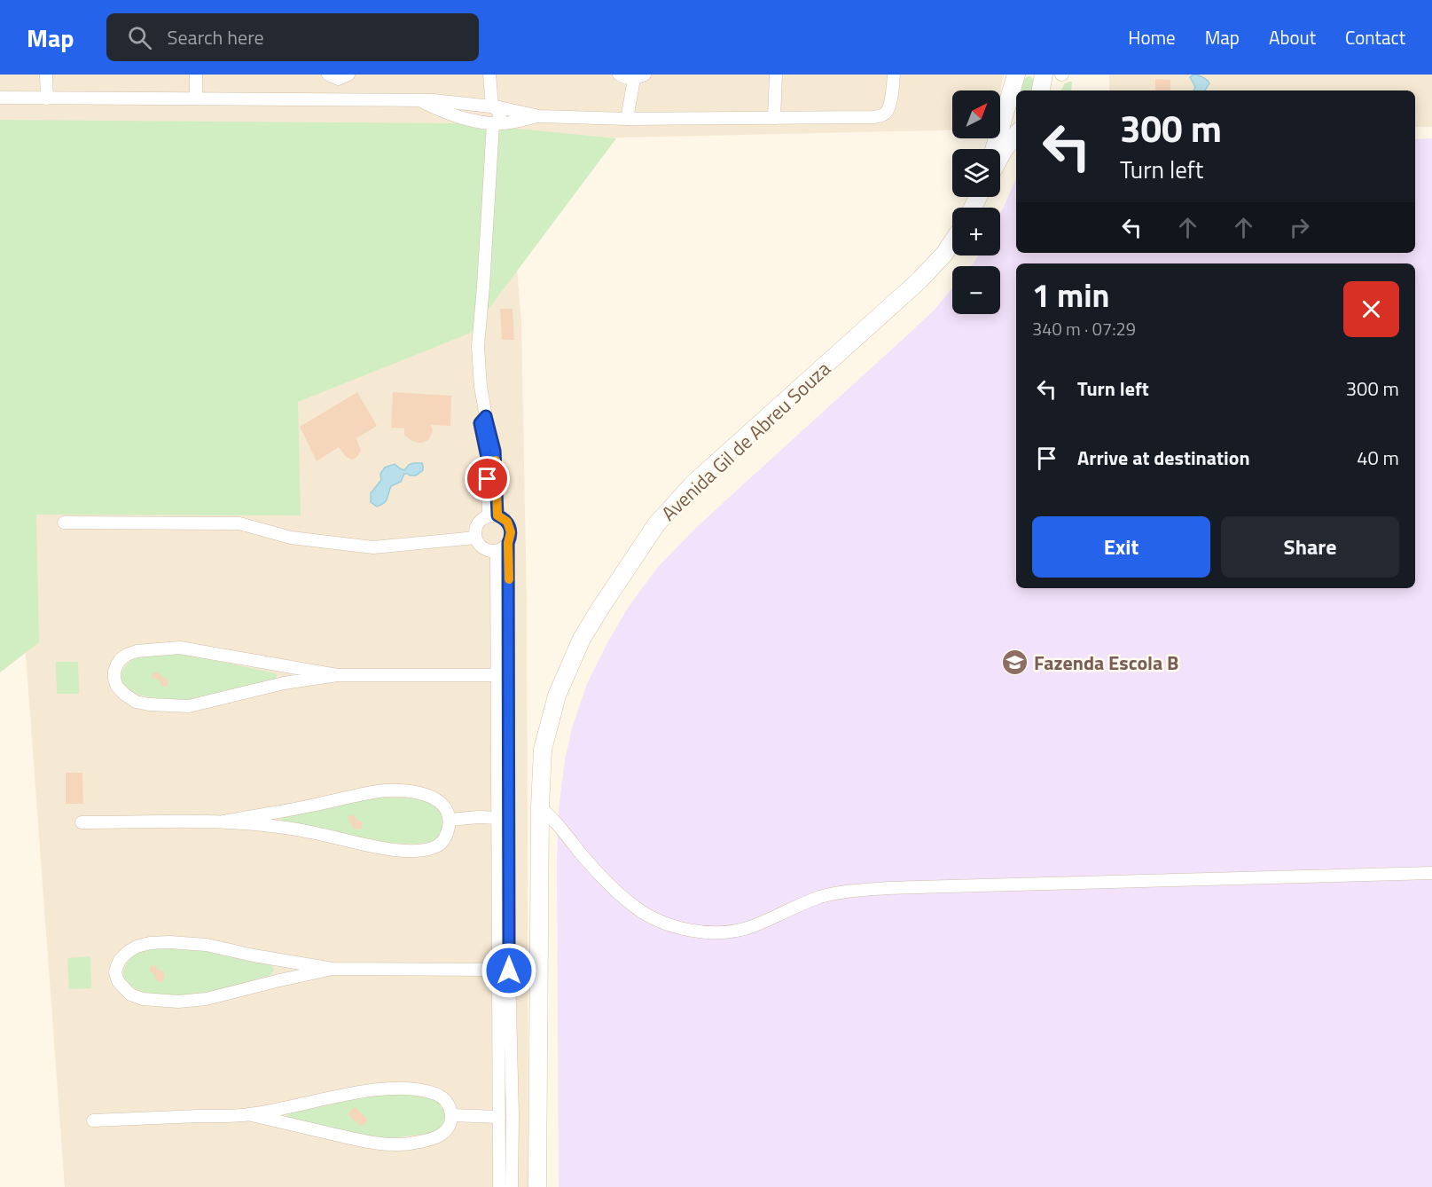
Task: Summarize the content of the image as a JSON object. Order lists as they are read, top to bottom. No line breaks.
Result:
{"streets":{"street":["Avenida Gil de Abreu Souza"]},"places":{"school or university":["Fazenda Escola B"]},"north":"top right","page":{"header":"Map","search":"Search here","nav":["Home","Map","About","Contact"],"map_buttons":["+","−"],"turn":["300 m","Turn left"],"heading":["1 min","340 m · 07:29"],"list":[{"name":"Turn left","value":"300 m"},{"name":"Arrive at destination","value":"40 m"}],"buttons":["Exit","Share"]}}
